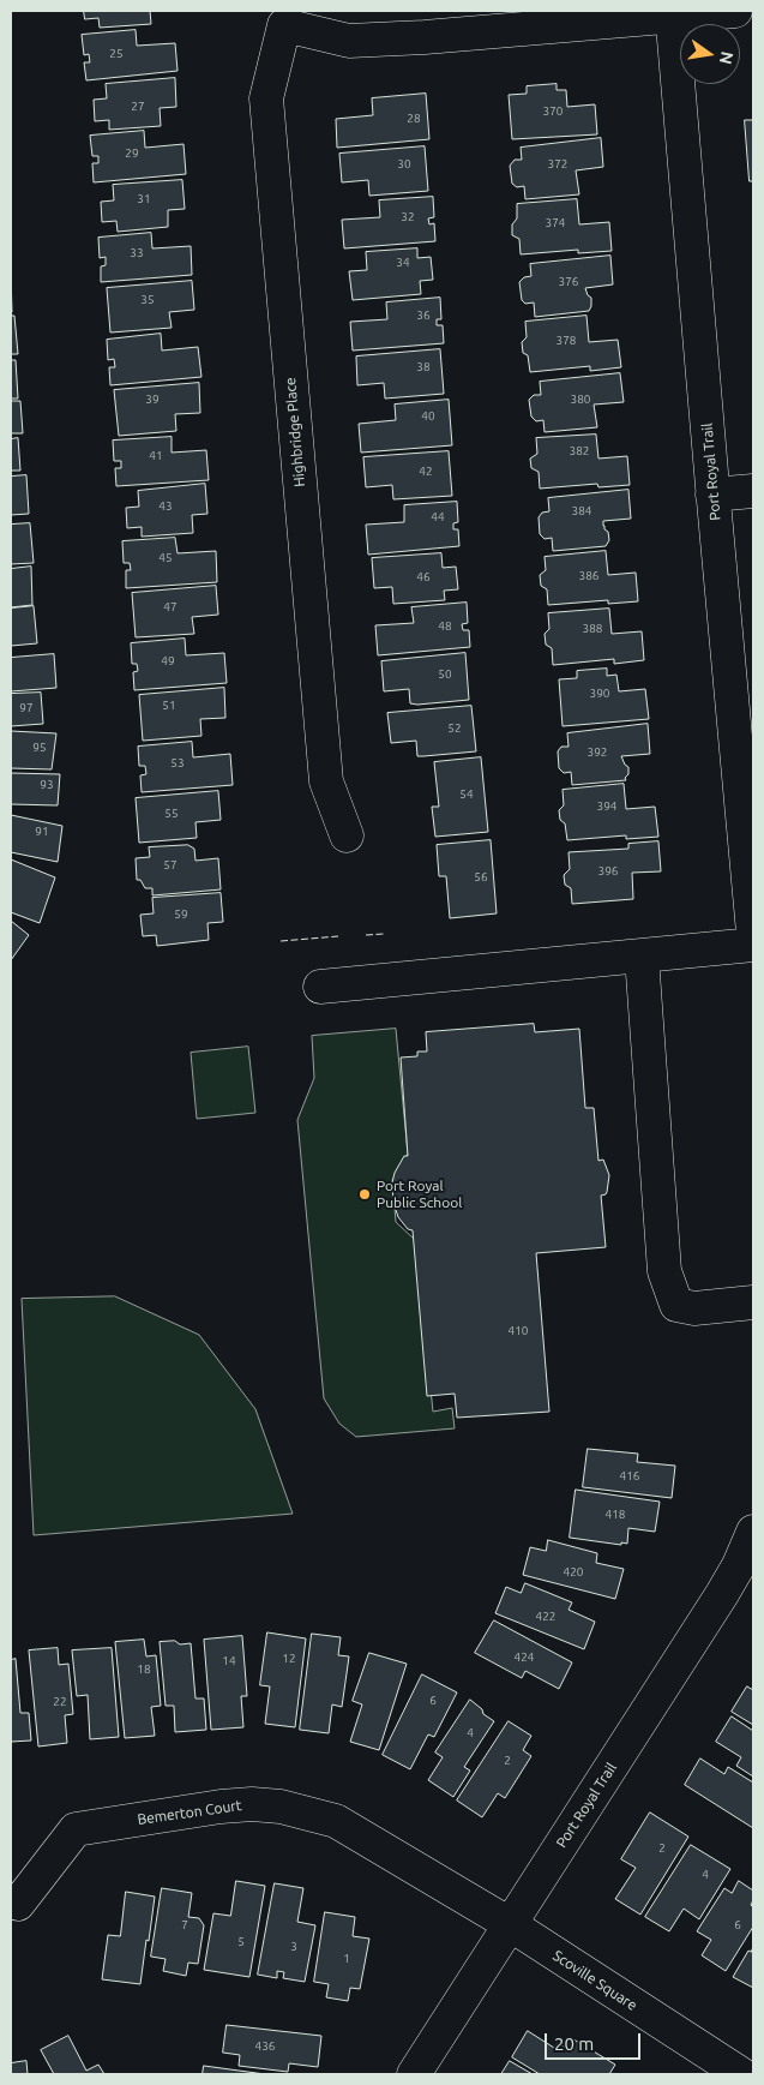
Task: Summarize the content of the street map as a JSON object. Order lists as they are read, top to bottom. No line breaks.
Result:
{"streets":{"street":["Highbridge Place","Port Royal Trail","Bemerton Court","Scoville Square"]},"crossings":[["Highbridge Place","Port Royal Trail"],["Port Royal Trail","Bemerton Court"],["Port Royal Trail","Scoville Square"],["Bemerton Court","Scoville Square"]],"places":["Port Royal Public School"],"house_numbers":["25","27","370","28","29","30","372","31","32","374","33","34","376","35","36","378","38","39","380","40","382","41","42","43","384","44","45","386","46","47","48","388","49","50","390","51","97","52","95","392","53","93","54","394","55","91","57","396","56","59","410","416","418","420","422","424","12","14","18","6","22","4","2","2","4","7","6","5","3","1","436"],"scale_bar":"20 m","north":"right"}
